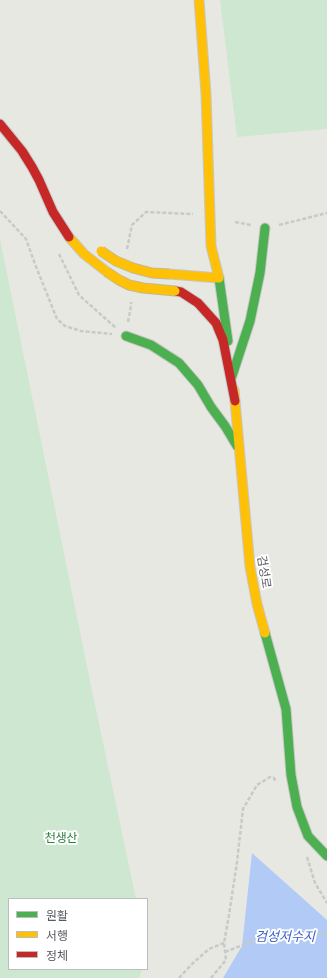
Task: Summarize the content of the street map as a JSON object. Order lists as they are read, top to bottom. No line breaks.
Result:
{"streets":{"main road":["검성로"]},"water":["검성저수지"],"parks":["천생산"],"legend":["원활","서행","정체"]}
